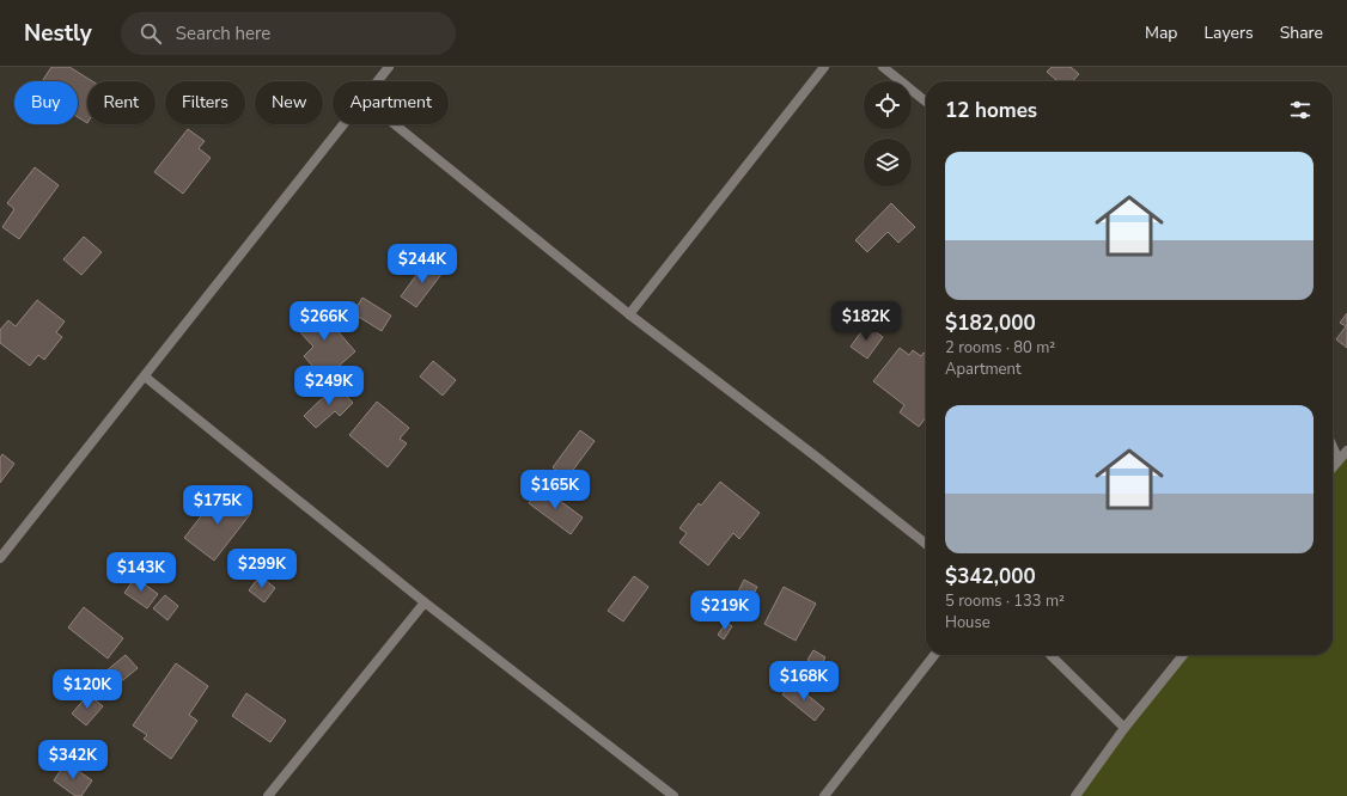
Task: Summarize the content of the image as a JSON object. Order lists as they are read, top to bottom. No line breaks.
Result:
{"page":{"header":"Nestly","search":"Search here","nav":["Map","Layers","Share"],"chip":["Buy","Rent","Filters","New","Apartment"],"heading":"12 homes","list":[{"name":"$182,000","note":"2 rooms · 80 m² · Apartment"},{"name":"$342,000","note":"5 rooms · 133 m² · House"}],"price":["$244K","$266K","$182K","$249K","$165K","$175K","$299K","$143K","$219K","$168K","$120K","$342K"]}}
